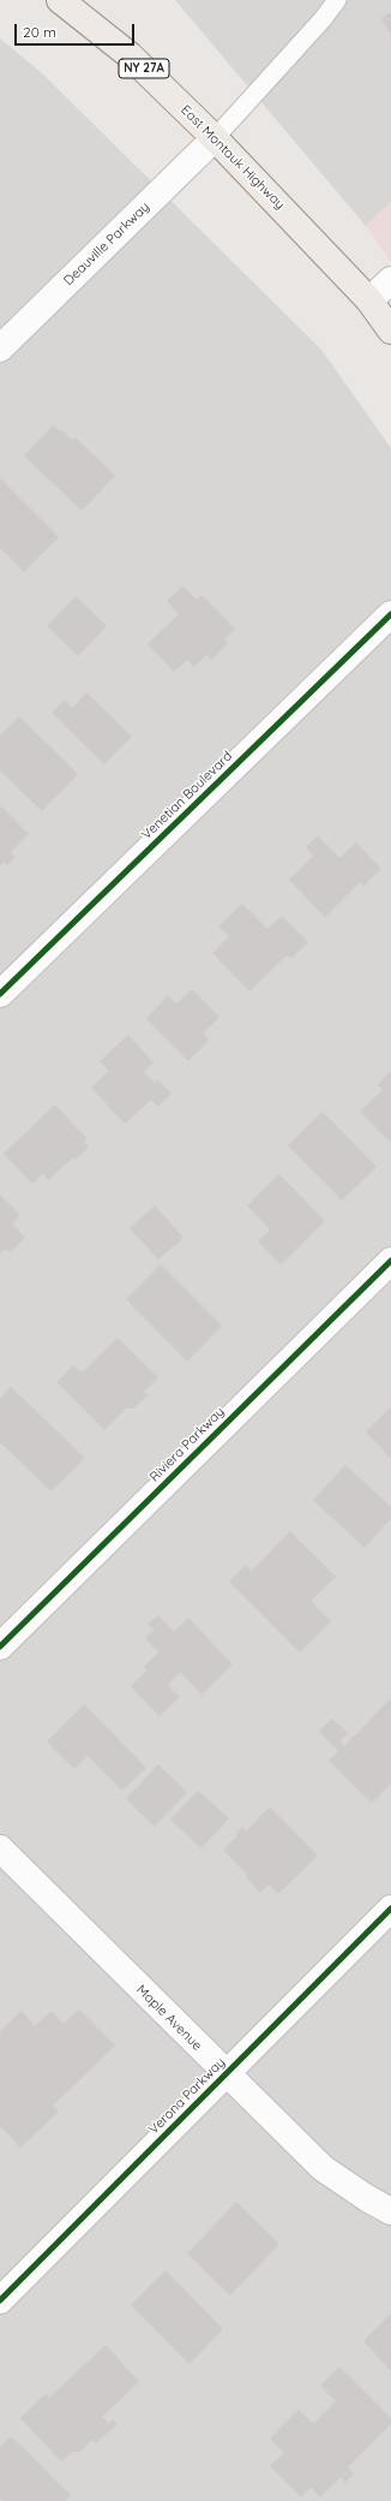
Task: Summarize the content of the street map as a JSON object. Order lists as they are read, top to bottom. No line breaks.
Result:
{"streets":{"main road":["NY 27A","East Montauk Highway"],"street":["Deauville Parkway","Venetian Boulevard","Riviera Parkway","Maple Avenue","Verona Parkway"]},"crossings":[["East Montauk Highway","Deauville Parkway"],["Maple Avenue","Verona Parkway"]],"scale_bar":"20 m"}
